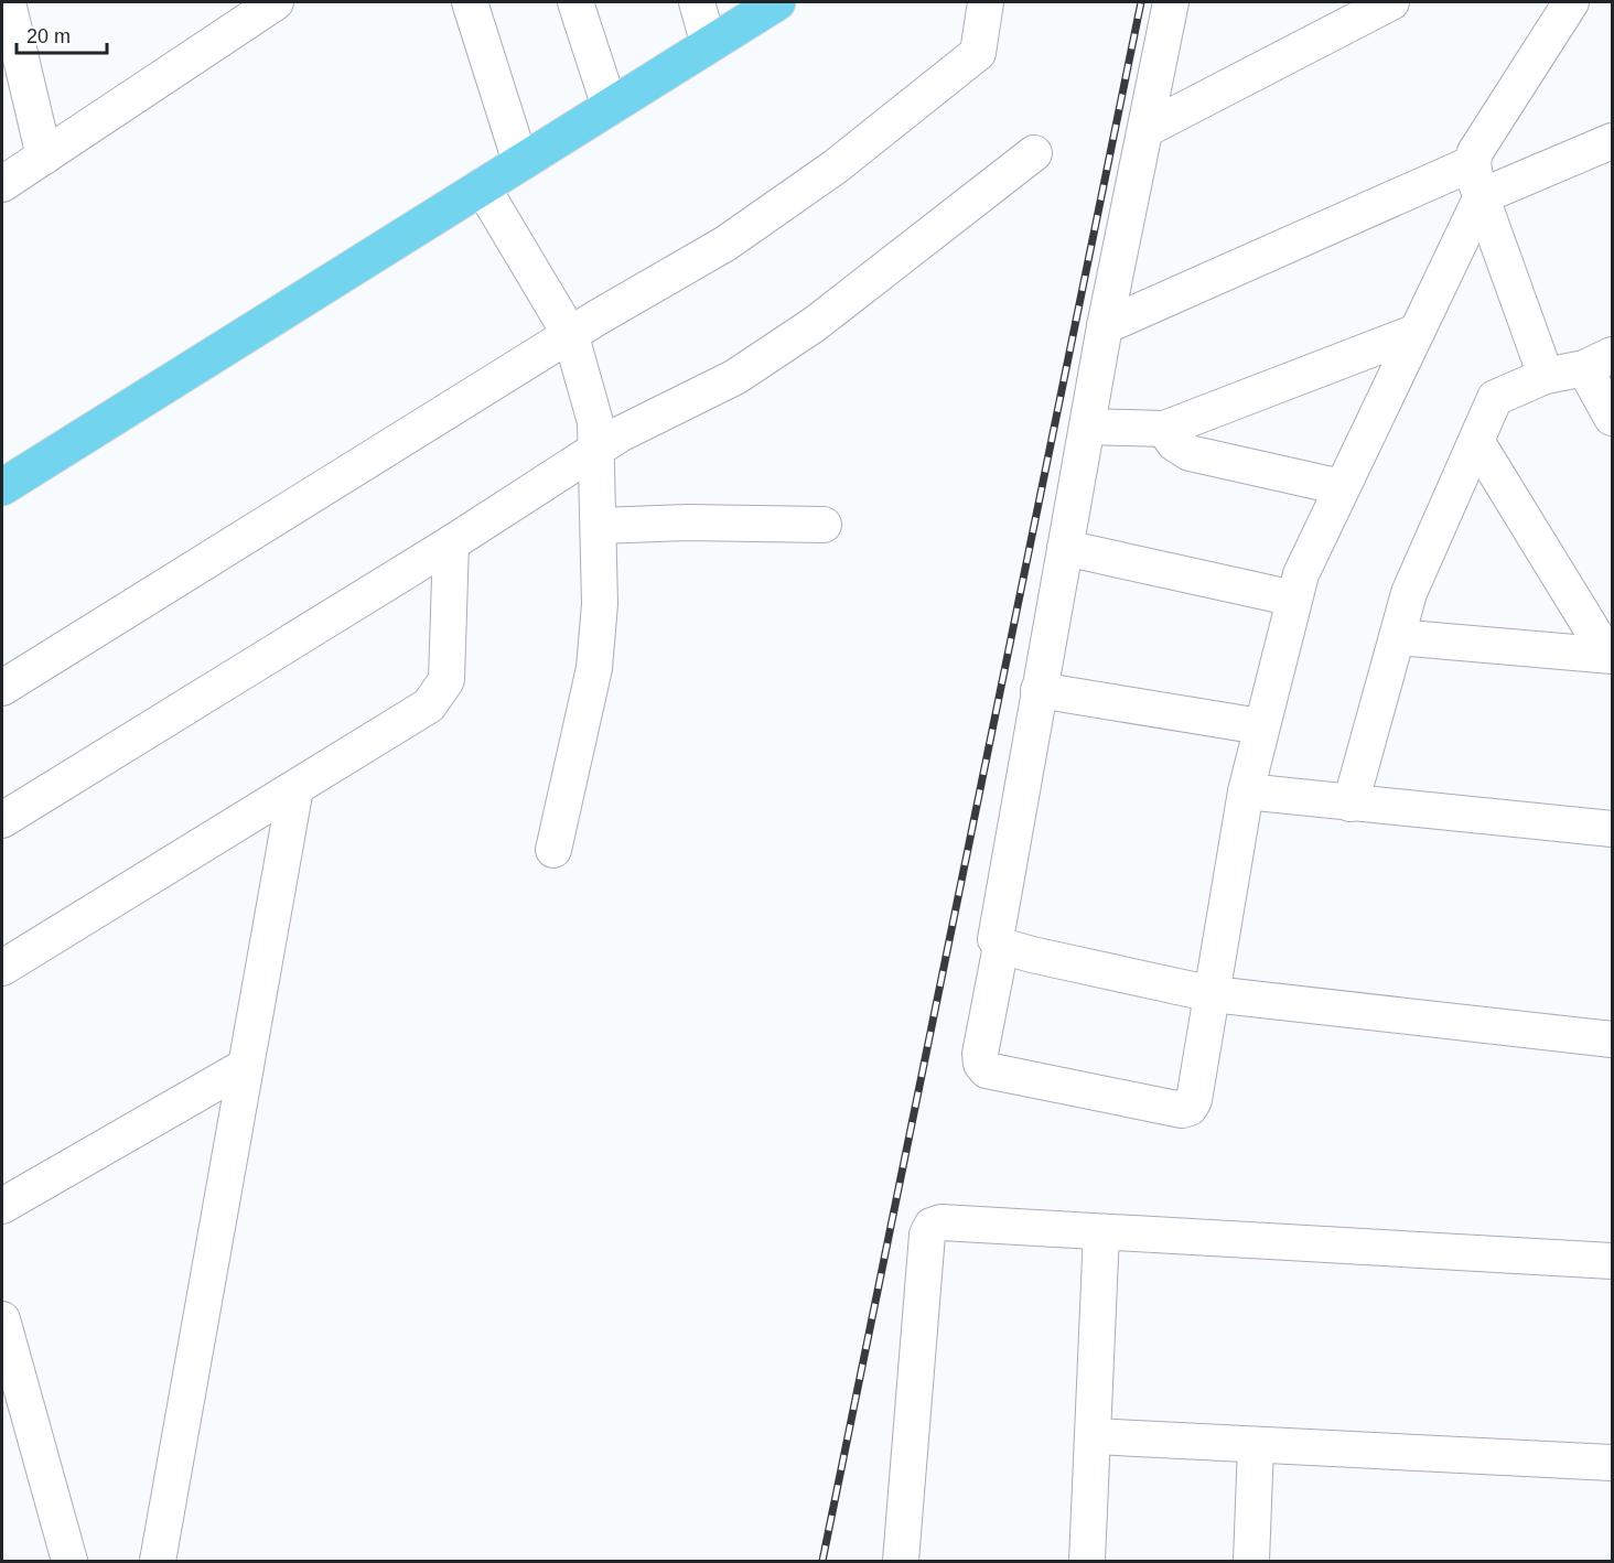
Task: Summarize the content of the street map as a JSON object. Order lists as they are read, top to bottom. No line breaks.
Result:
{"scale_bar":"20 m"}
